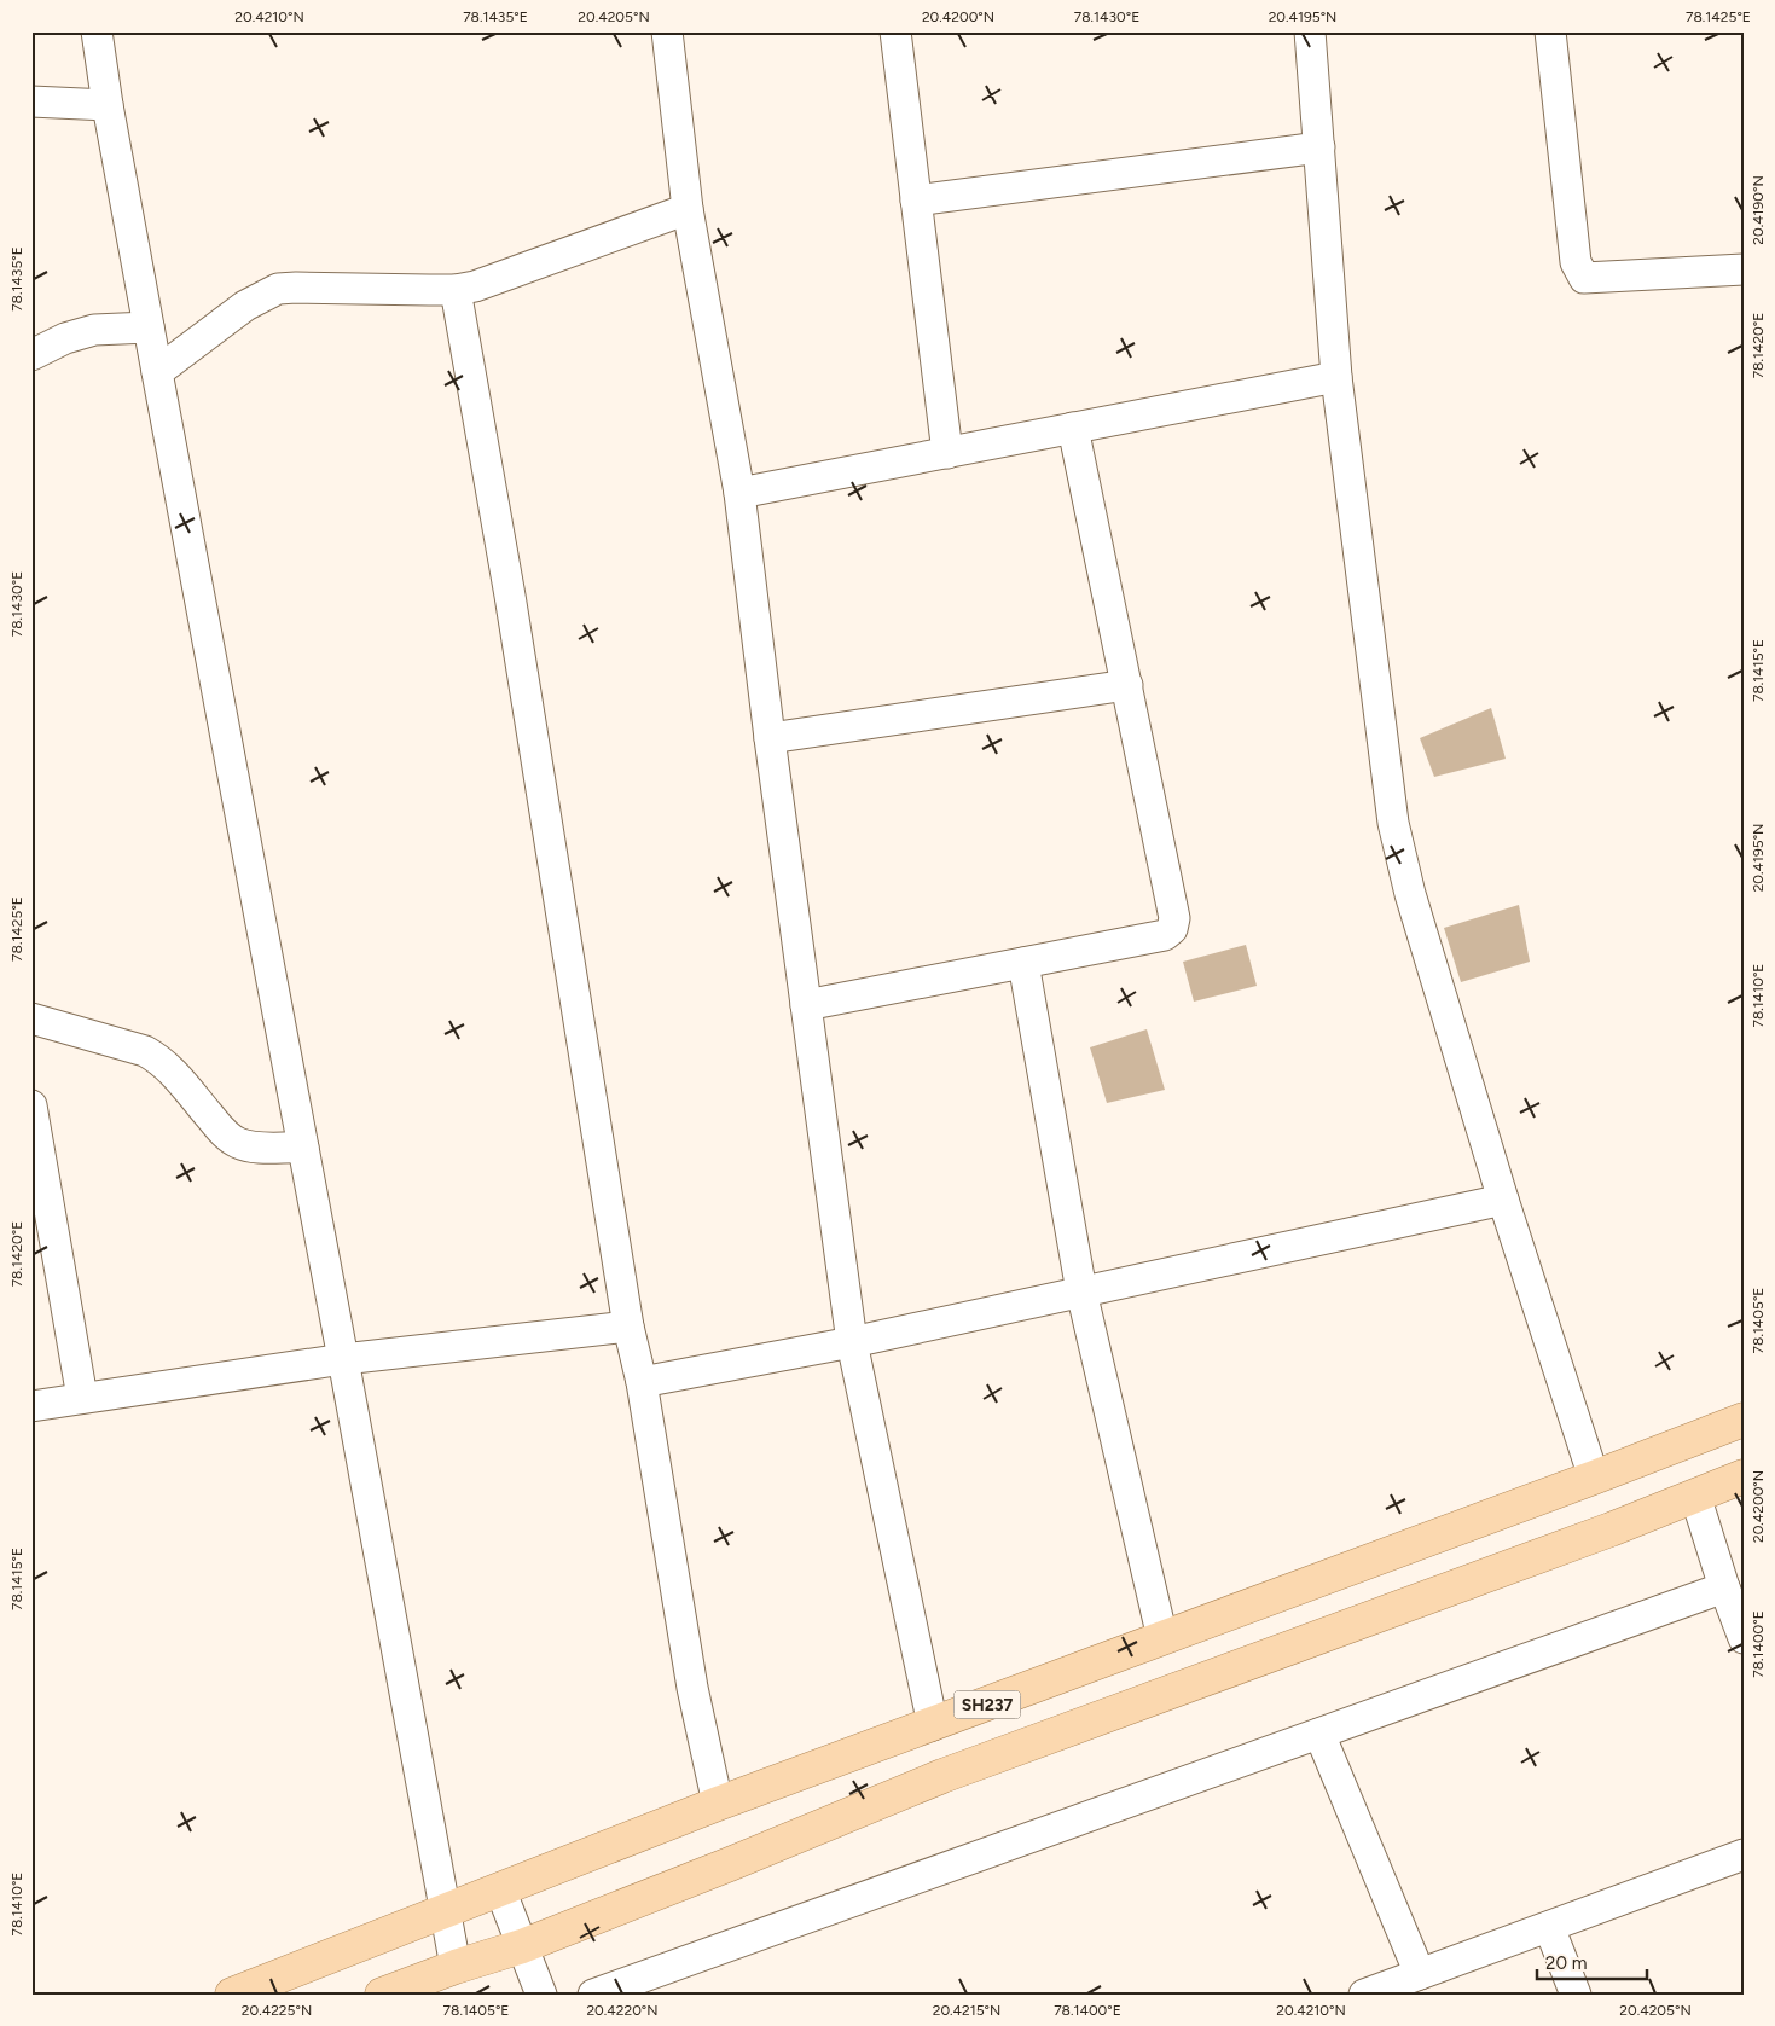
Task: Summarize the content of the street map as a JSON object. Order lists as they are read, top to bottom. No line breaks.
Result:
{"streets":{"main road":["SH237"]},"scale_bar":"20 m","coordinates":["20.4210°N","78.1435°E","20.4205°N","20.4200°N","78.1430°E","20.4195°N","78.1425°E","20.4190°N","78.1420°E","78.1415°E","78.1410°E","78.1405°E","78.1400°E","20.4225°N","20.4220°N","20.4215°N"]}
